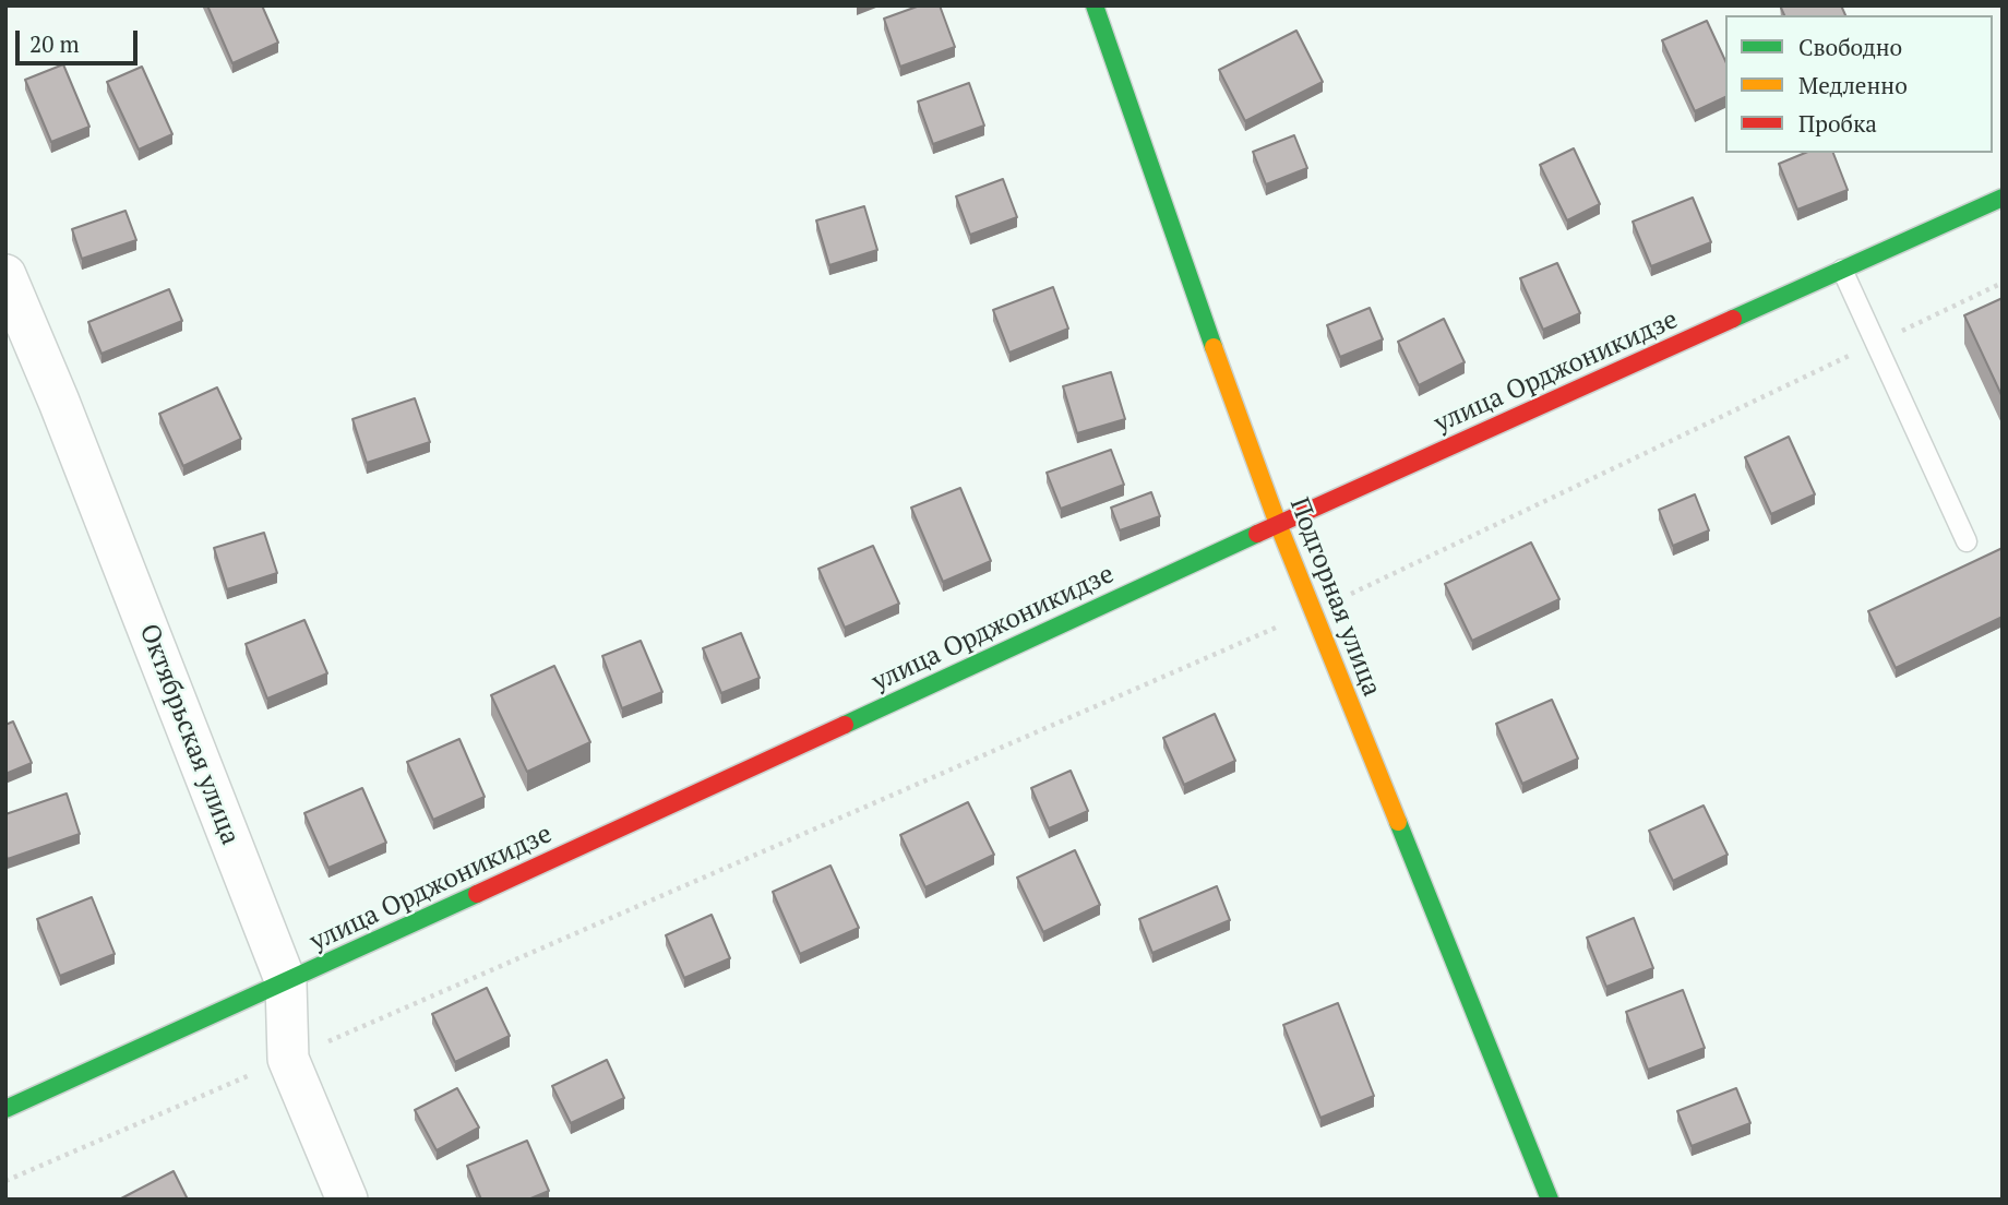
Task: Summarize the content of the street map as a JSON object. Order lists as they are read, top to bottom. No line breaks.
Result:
{"streets":{"street":["улица Орджоникидзе","Подгорная улица","Октябрьская улица"]},"crossings":[["улица Орджоникидзе","Подгорная улица"],["улица Орджоникидзе","Октябрьская улица"]],"legend":["Свободно","Медленно","Пробка"],"scale_bar":"20 m"}
